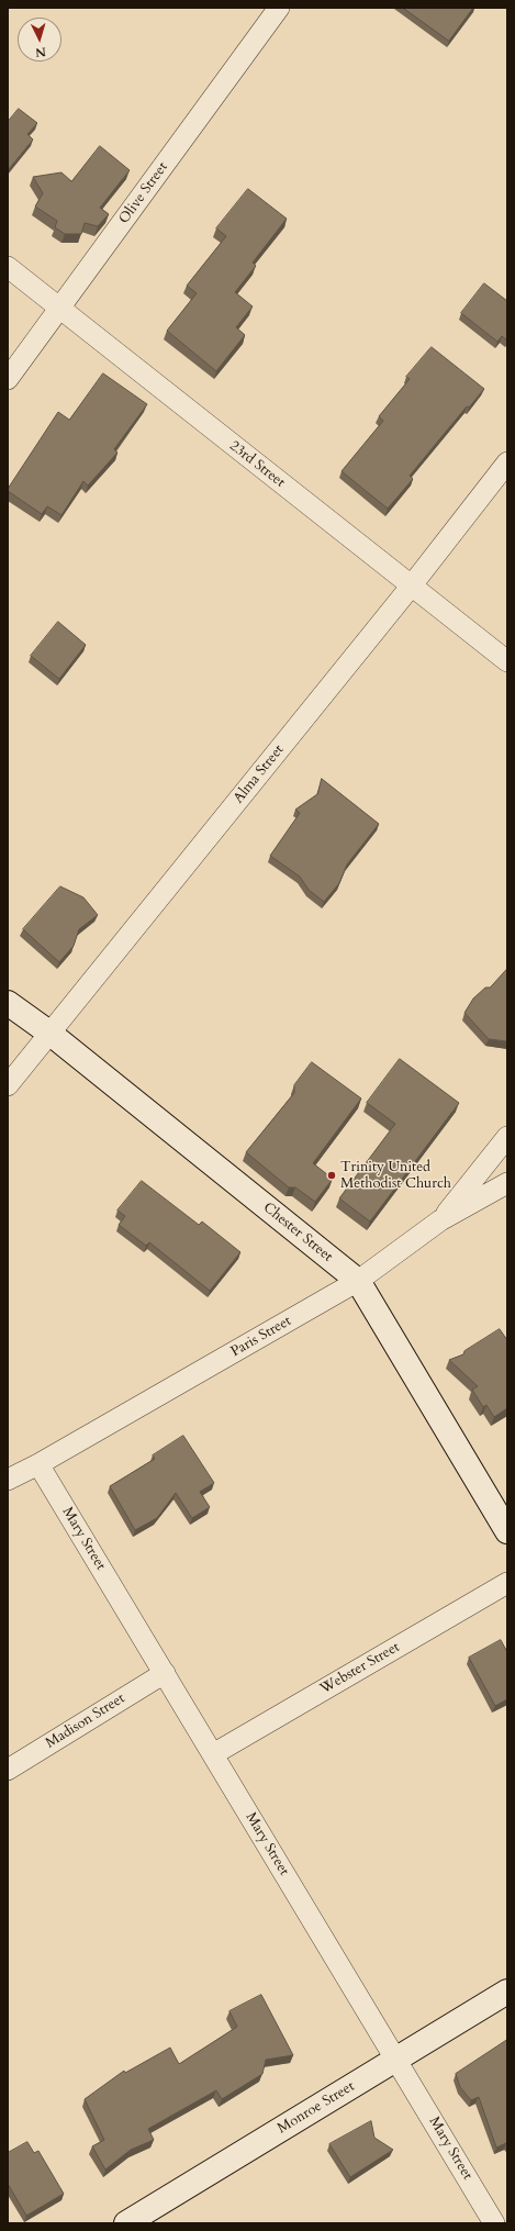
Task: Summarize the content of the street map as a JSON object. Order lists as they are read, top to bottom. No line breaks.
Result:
{"streets":{"street":["Olive Street","23rd Street","Alma Street","Chester Street","Paris Street","Mary Street","Webster Street","Madison Street","Monroe Street"]},"crossings":[["Olive Street","23rd Street"],["23rd Street","Alma Street"],["Alma Street","Chester Street"],["Chester Street","Paris Street"],["Paris Street","Mary Street"],["Mary Street","Webster Street"],["Mary Street","Madison Street"],["Mary Street","Monroe Street"]],"places":["Trinity United Methodist Church"],"north":"bottom"}
